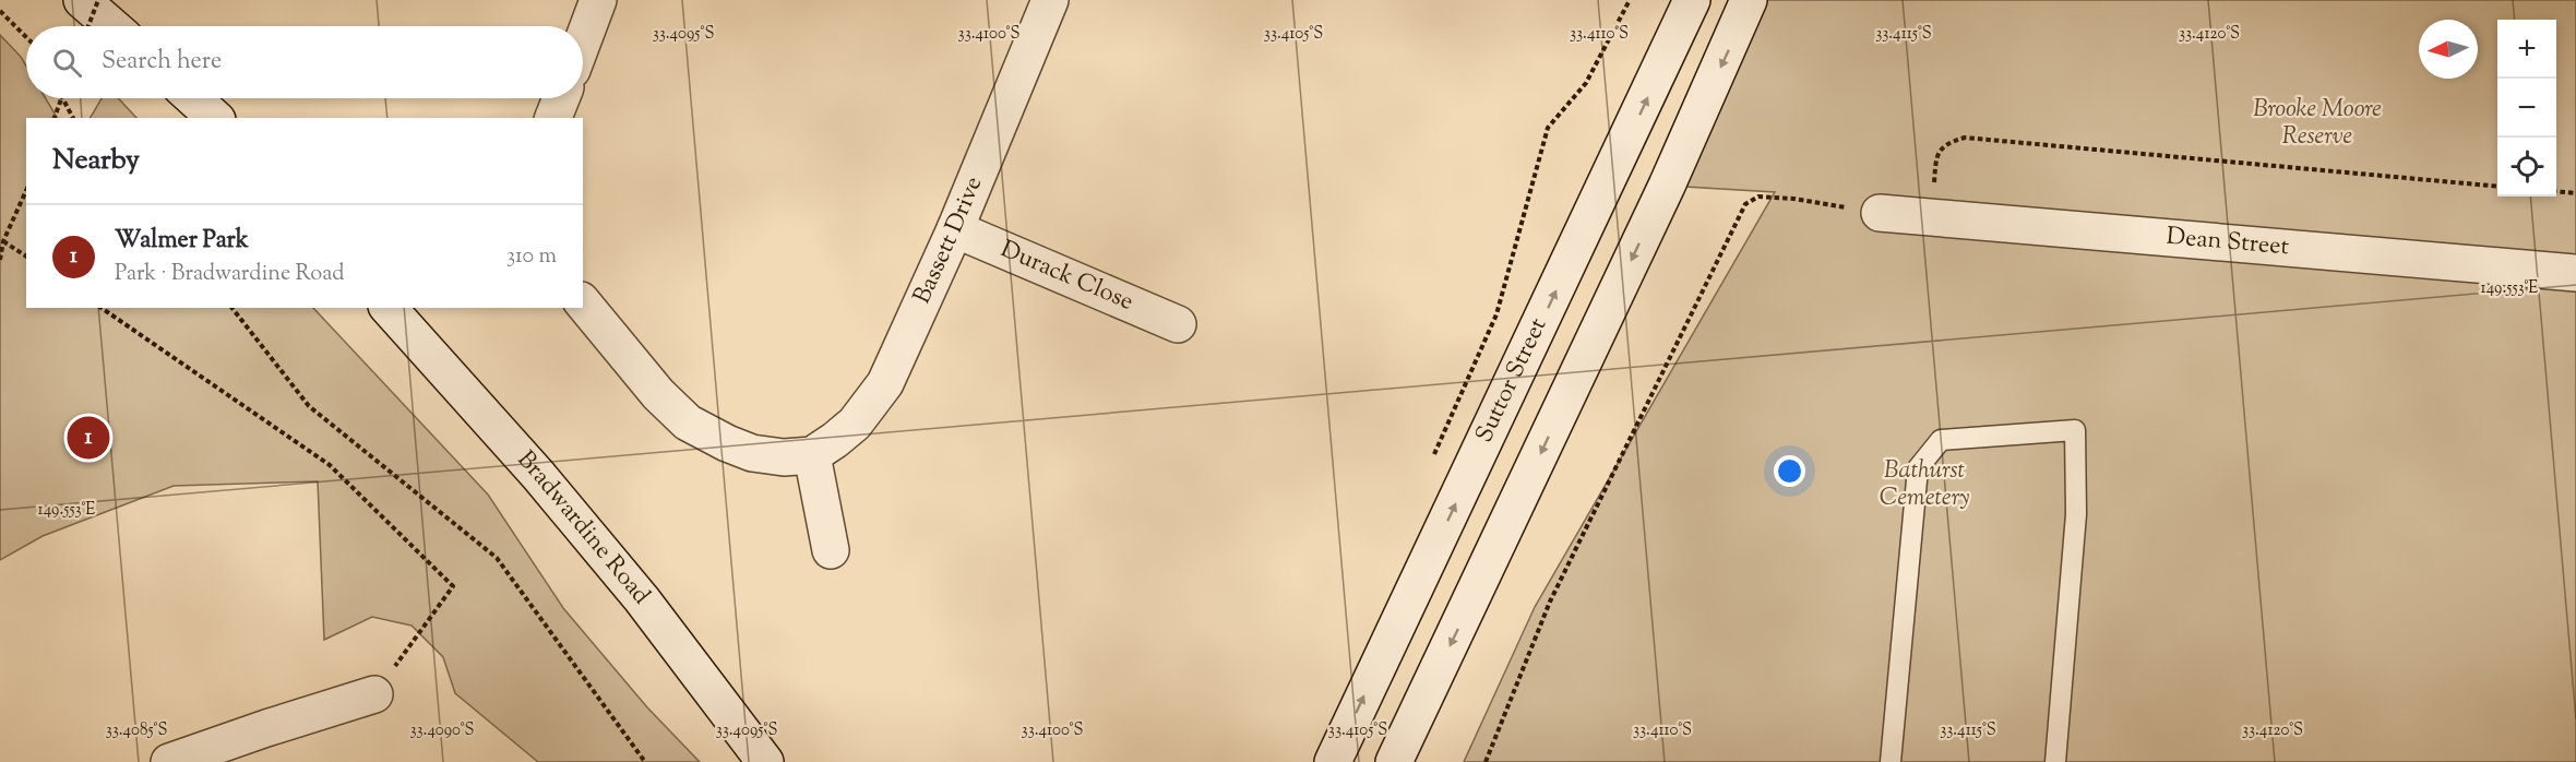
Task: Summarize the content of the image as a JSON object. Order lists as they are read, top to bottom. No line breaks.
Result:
{"streets":{"main road":["Bassett Drive","Dean Street","Durack Close","Suttor Street","Bradwardine Road"]},"crossings":[["Bassett Drive","Durack Close"]],"parks":["Brooke Moore Reserve","Bathurst Cemetery"],"north":"left","page":{"map_buttons":["+","−"],"search":"Search here","heading":"Nearby","list":[{"mark":"1","name":"Walmer Park","note":"Park · Bradwardine Road","value":"310 m"}],"pins":"1"},"coordinates":["33.4095°S","33.4100°S","33.4105°S","33.4110°S","33.4115°S","33.4120°S","149.553°E","33.4085°S","33.4090°S"]}
